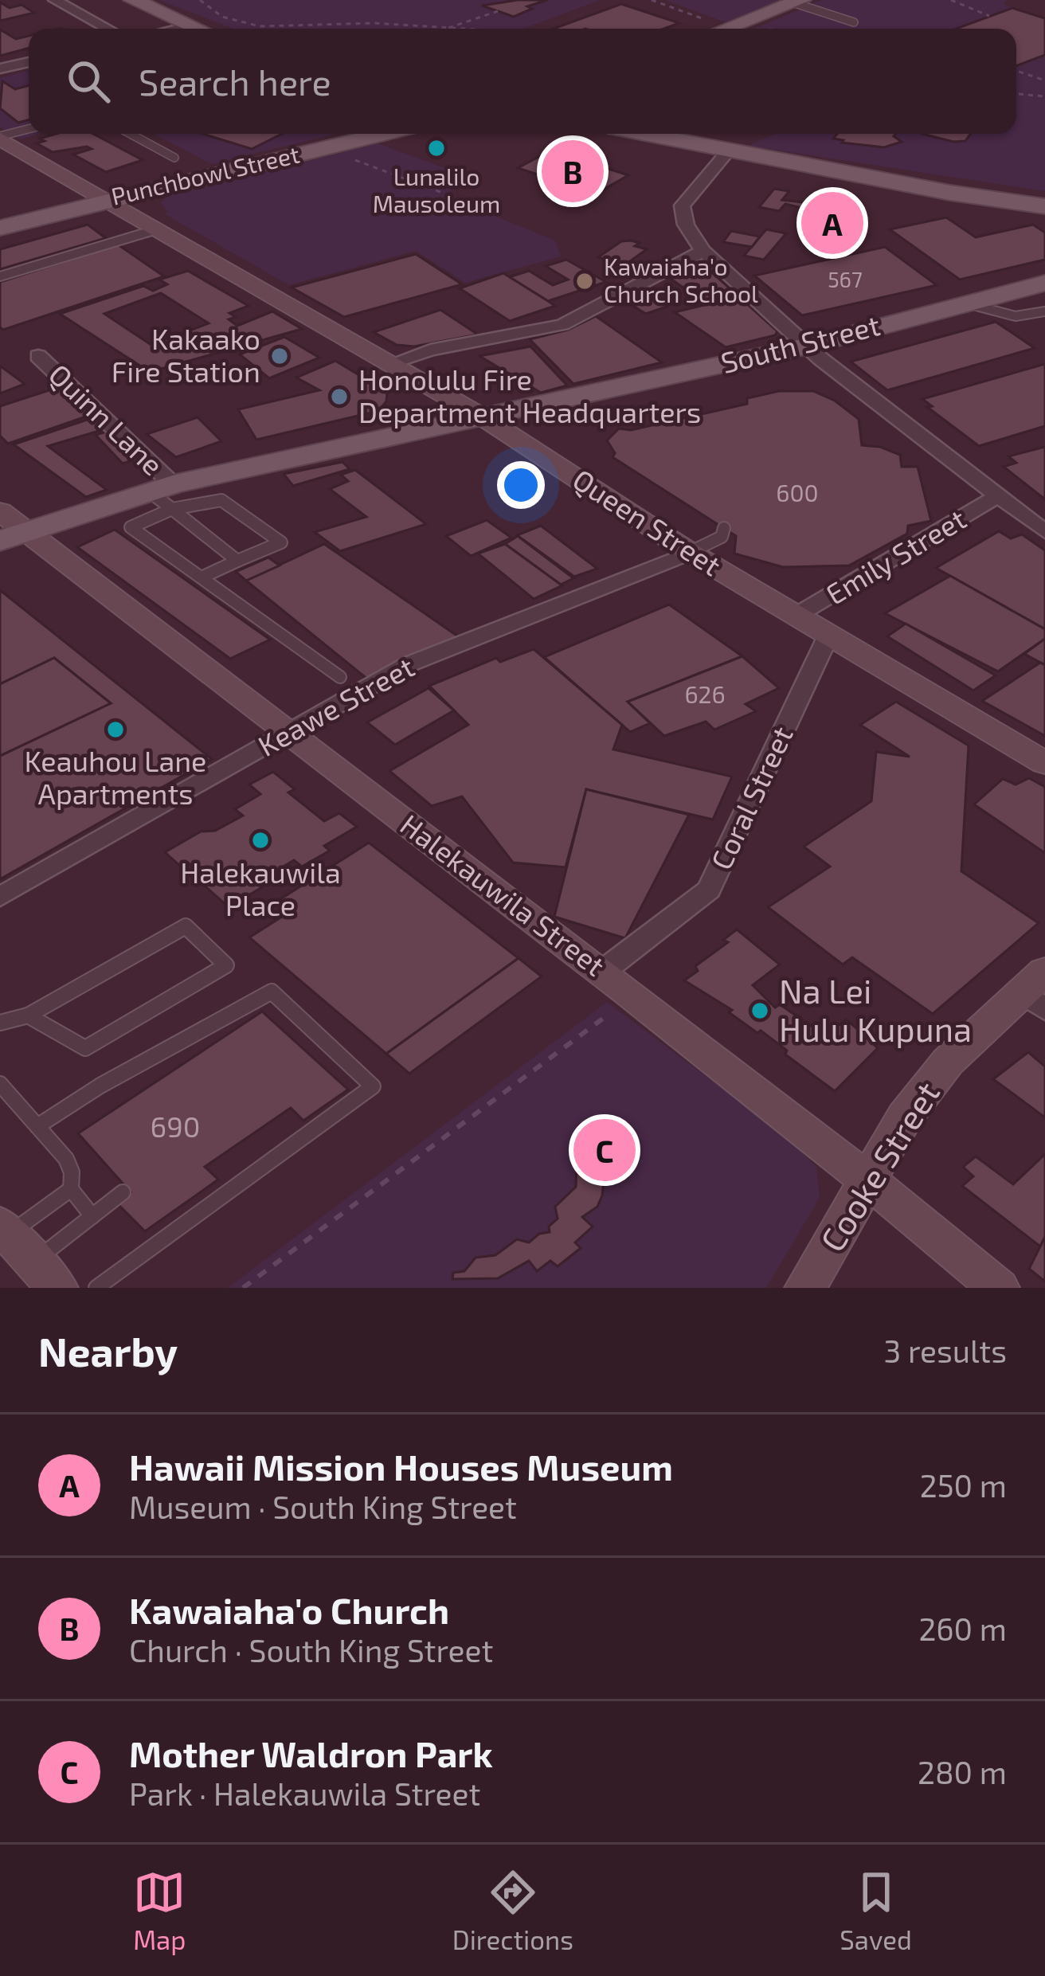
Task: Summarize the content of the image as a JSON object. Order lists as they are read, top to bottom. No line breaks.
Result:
{"streets":{"main road":["Punchbowl Street","South Street"],"street":["Quinn Lane","Queen Street","Emily Street","Keawe Street","Coral Street","Halekauwila Street","Cooke Street"]},"crossings":[["Punchbowl Street","Queen Street"],["South Street","Quinn Lane"],["South Street","Queen Street"],["South Street","Halekauwila Street"],["Queen Street","Emily Street"],["Queen Street","Keawe Street"],["Queen Street","Coral Street"],["Keawe Street","Halekauwila Street"],["Coral Street","Halekauwila Street"],["Halekauwila Street","Cooke Street"]],"places":["Lunalilo Mausoleum","Kawaiaha'o Church School","Kakaako Fire Station","Honolulu Fire Department Headquarters","Keauhou Lane Apartments","Halekauwila Place","Na Lei Hulu Kupuna"],"house_numbers":["567","600","626","690"],"page":{"search":"Search here","pins":["B","A","C"],"heading":["Nearby","3 results"],"list":[{"mark":"A","name":"Hawaii Mission Houses Museum","note":"Museum · South King Street","value":"250 m"},{"mark":"B","name":"Kawaiaha'o Church","note":"Church · South King Street","value":"260 m"},{"mark":"C","name":"Mother Waldron Park","note":"Park · Halekauwila Street","value":"280 m"}],"nav":["Map","Directions","Saved"]}}
